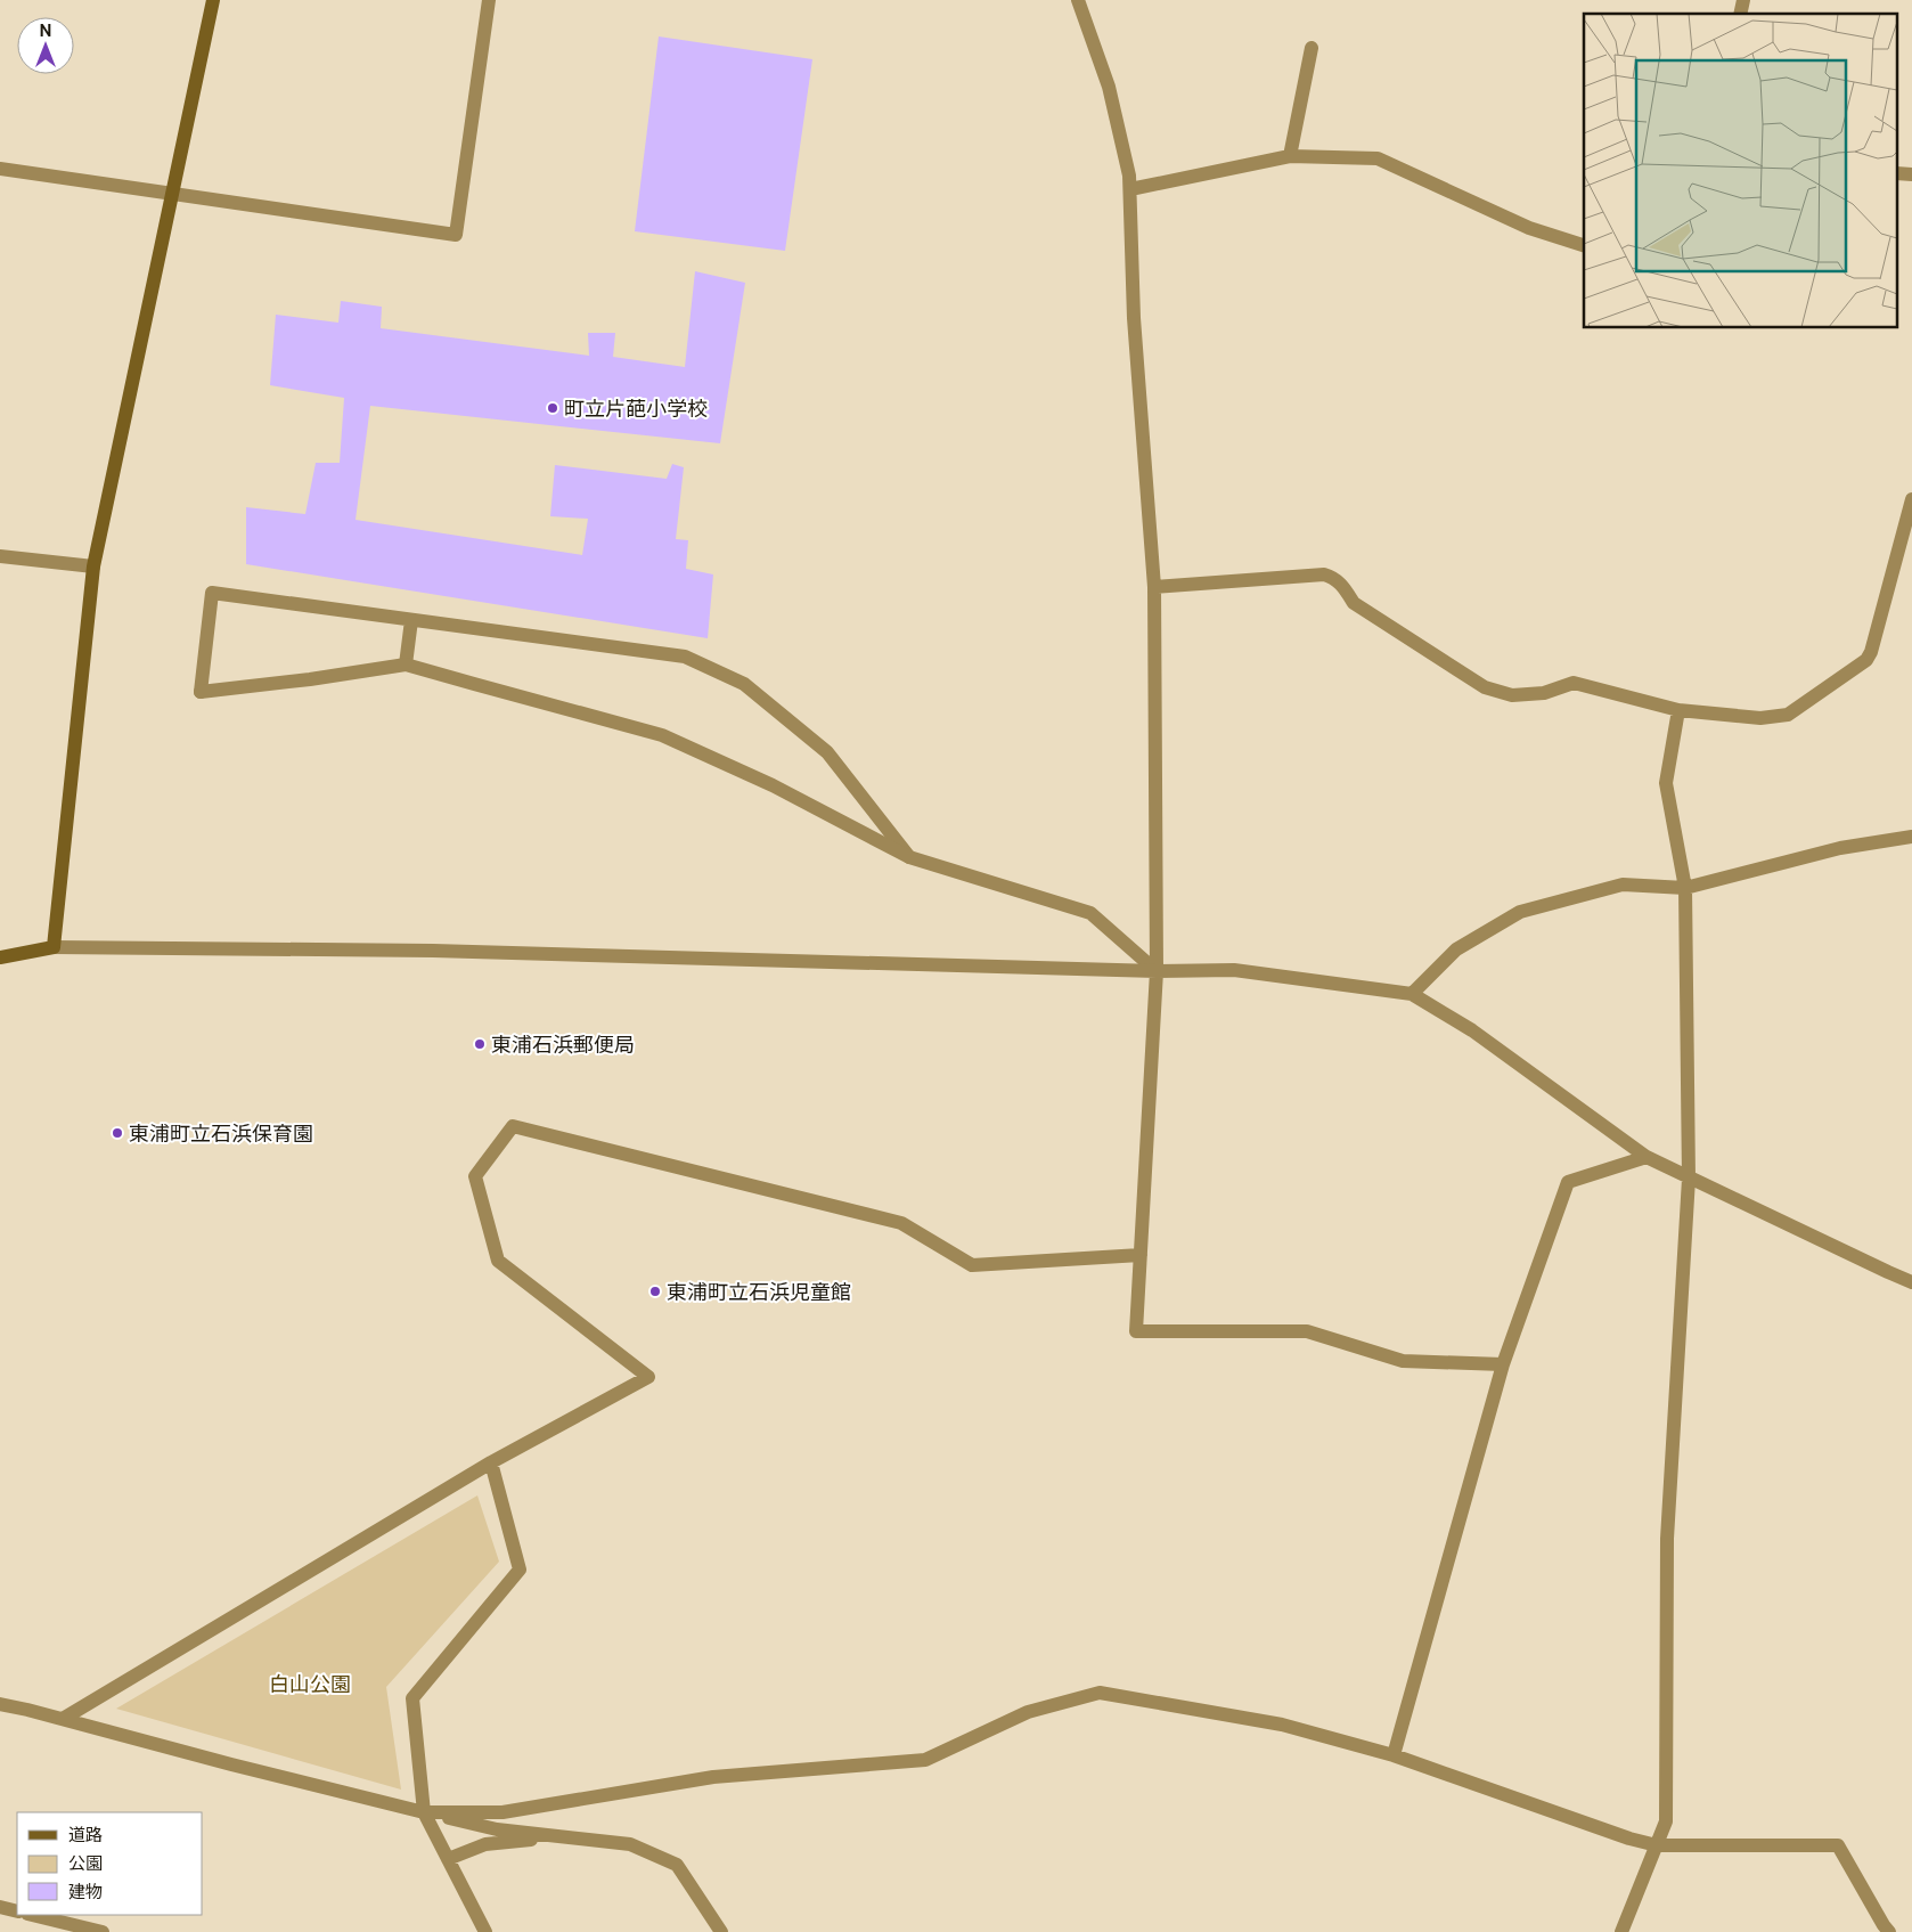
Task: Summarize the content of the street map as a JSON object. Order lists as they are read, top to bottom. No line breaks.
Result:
{"parks":["白山公園"],"places":["町立片葩小学校","東浦石浜郵便局","東浦町立石浜保育園","東浦町立石浜児童館"],"legend":["道路","公園","建物"],"north":"top"}
